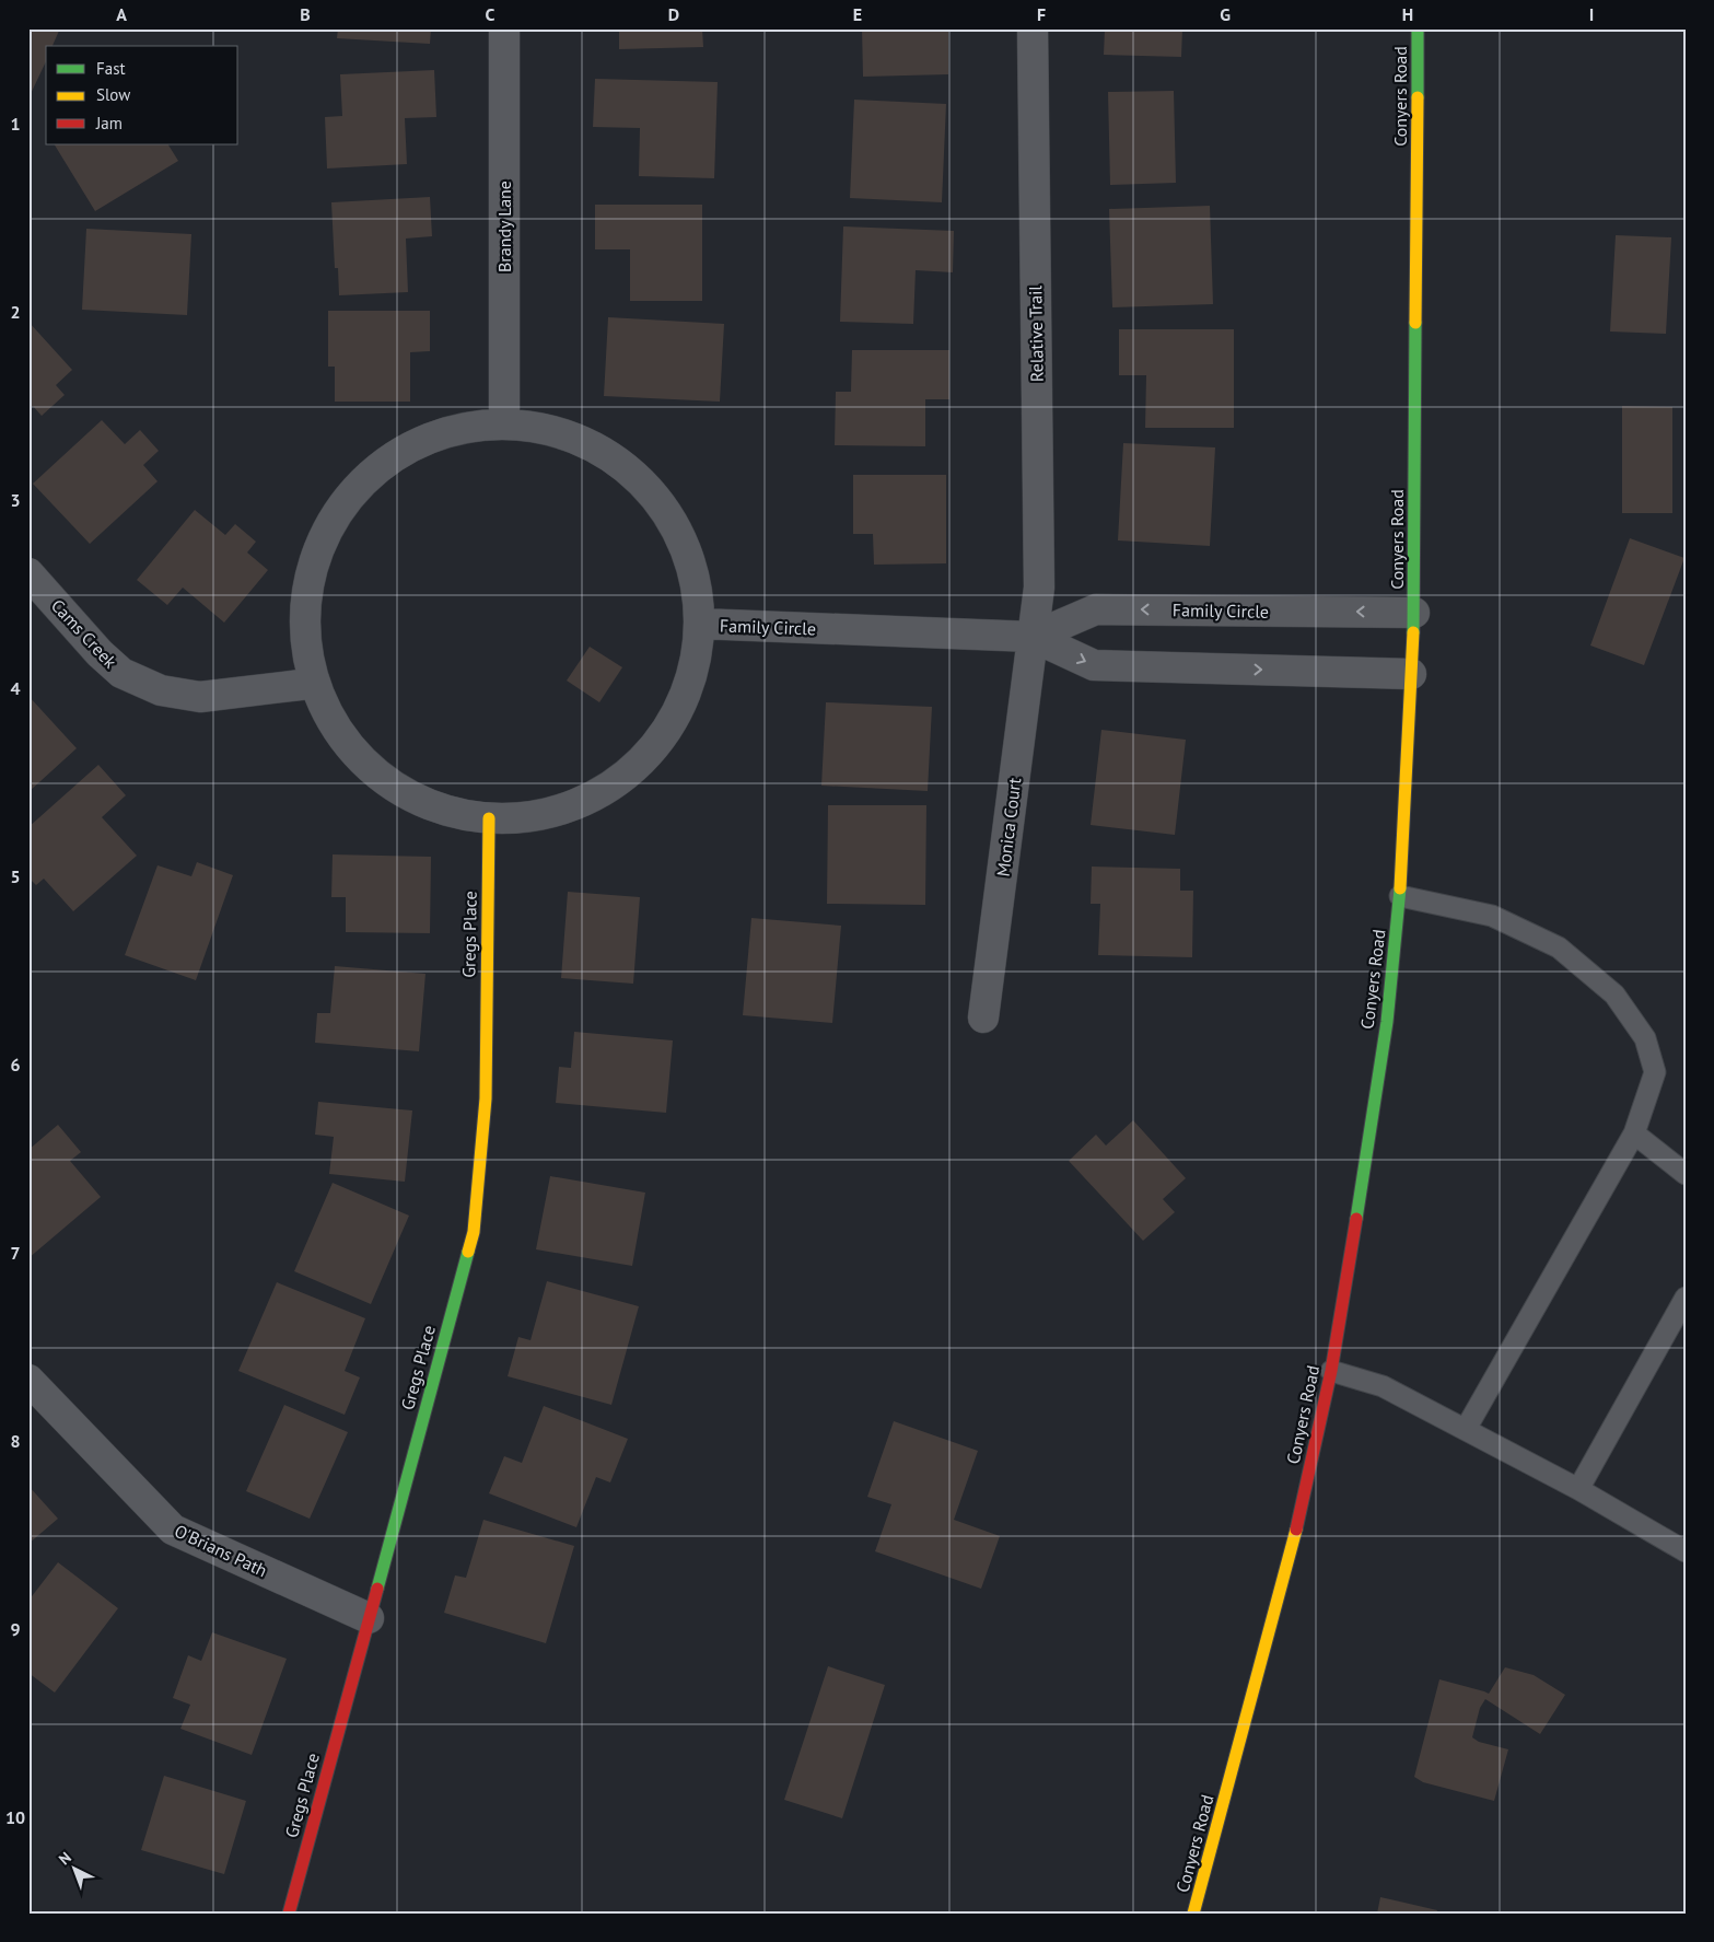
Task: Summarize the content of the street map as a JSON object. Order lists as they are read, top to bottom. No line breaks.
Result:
{"streets":{"main road":["Conyers Road","Gregs Place"],"street":["Brandy Lane","Relative Trail","Family Circle","Cams Creek","Monica Court","O'Brians Path"]},"crossings":[["Conyers Road","Family Circle"],["Relative Trail","Family Circle"],["Relative Trail","Monica Court"],["Family Circle","Monica Court"],["Gregs Place","O'Brians Path"]],"legend":["Fast","Slow","Jam"],"north":"top left","grid":{"columns":["A","B","C","D","E","F","G","H","I"],"rows":["1","2","3","4","5","6","7","8","9","10"]}}
